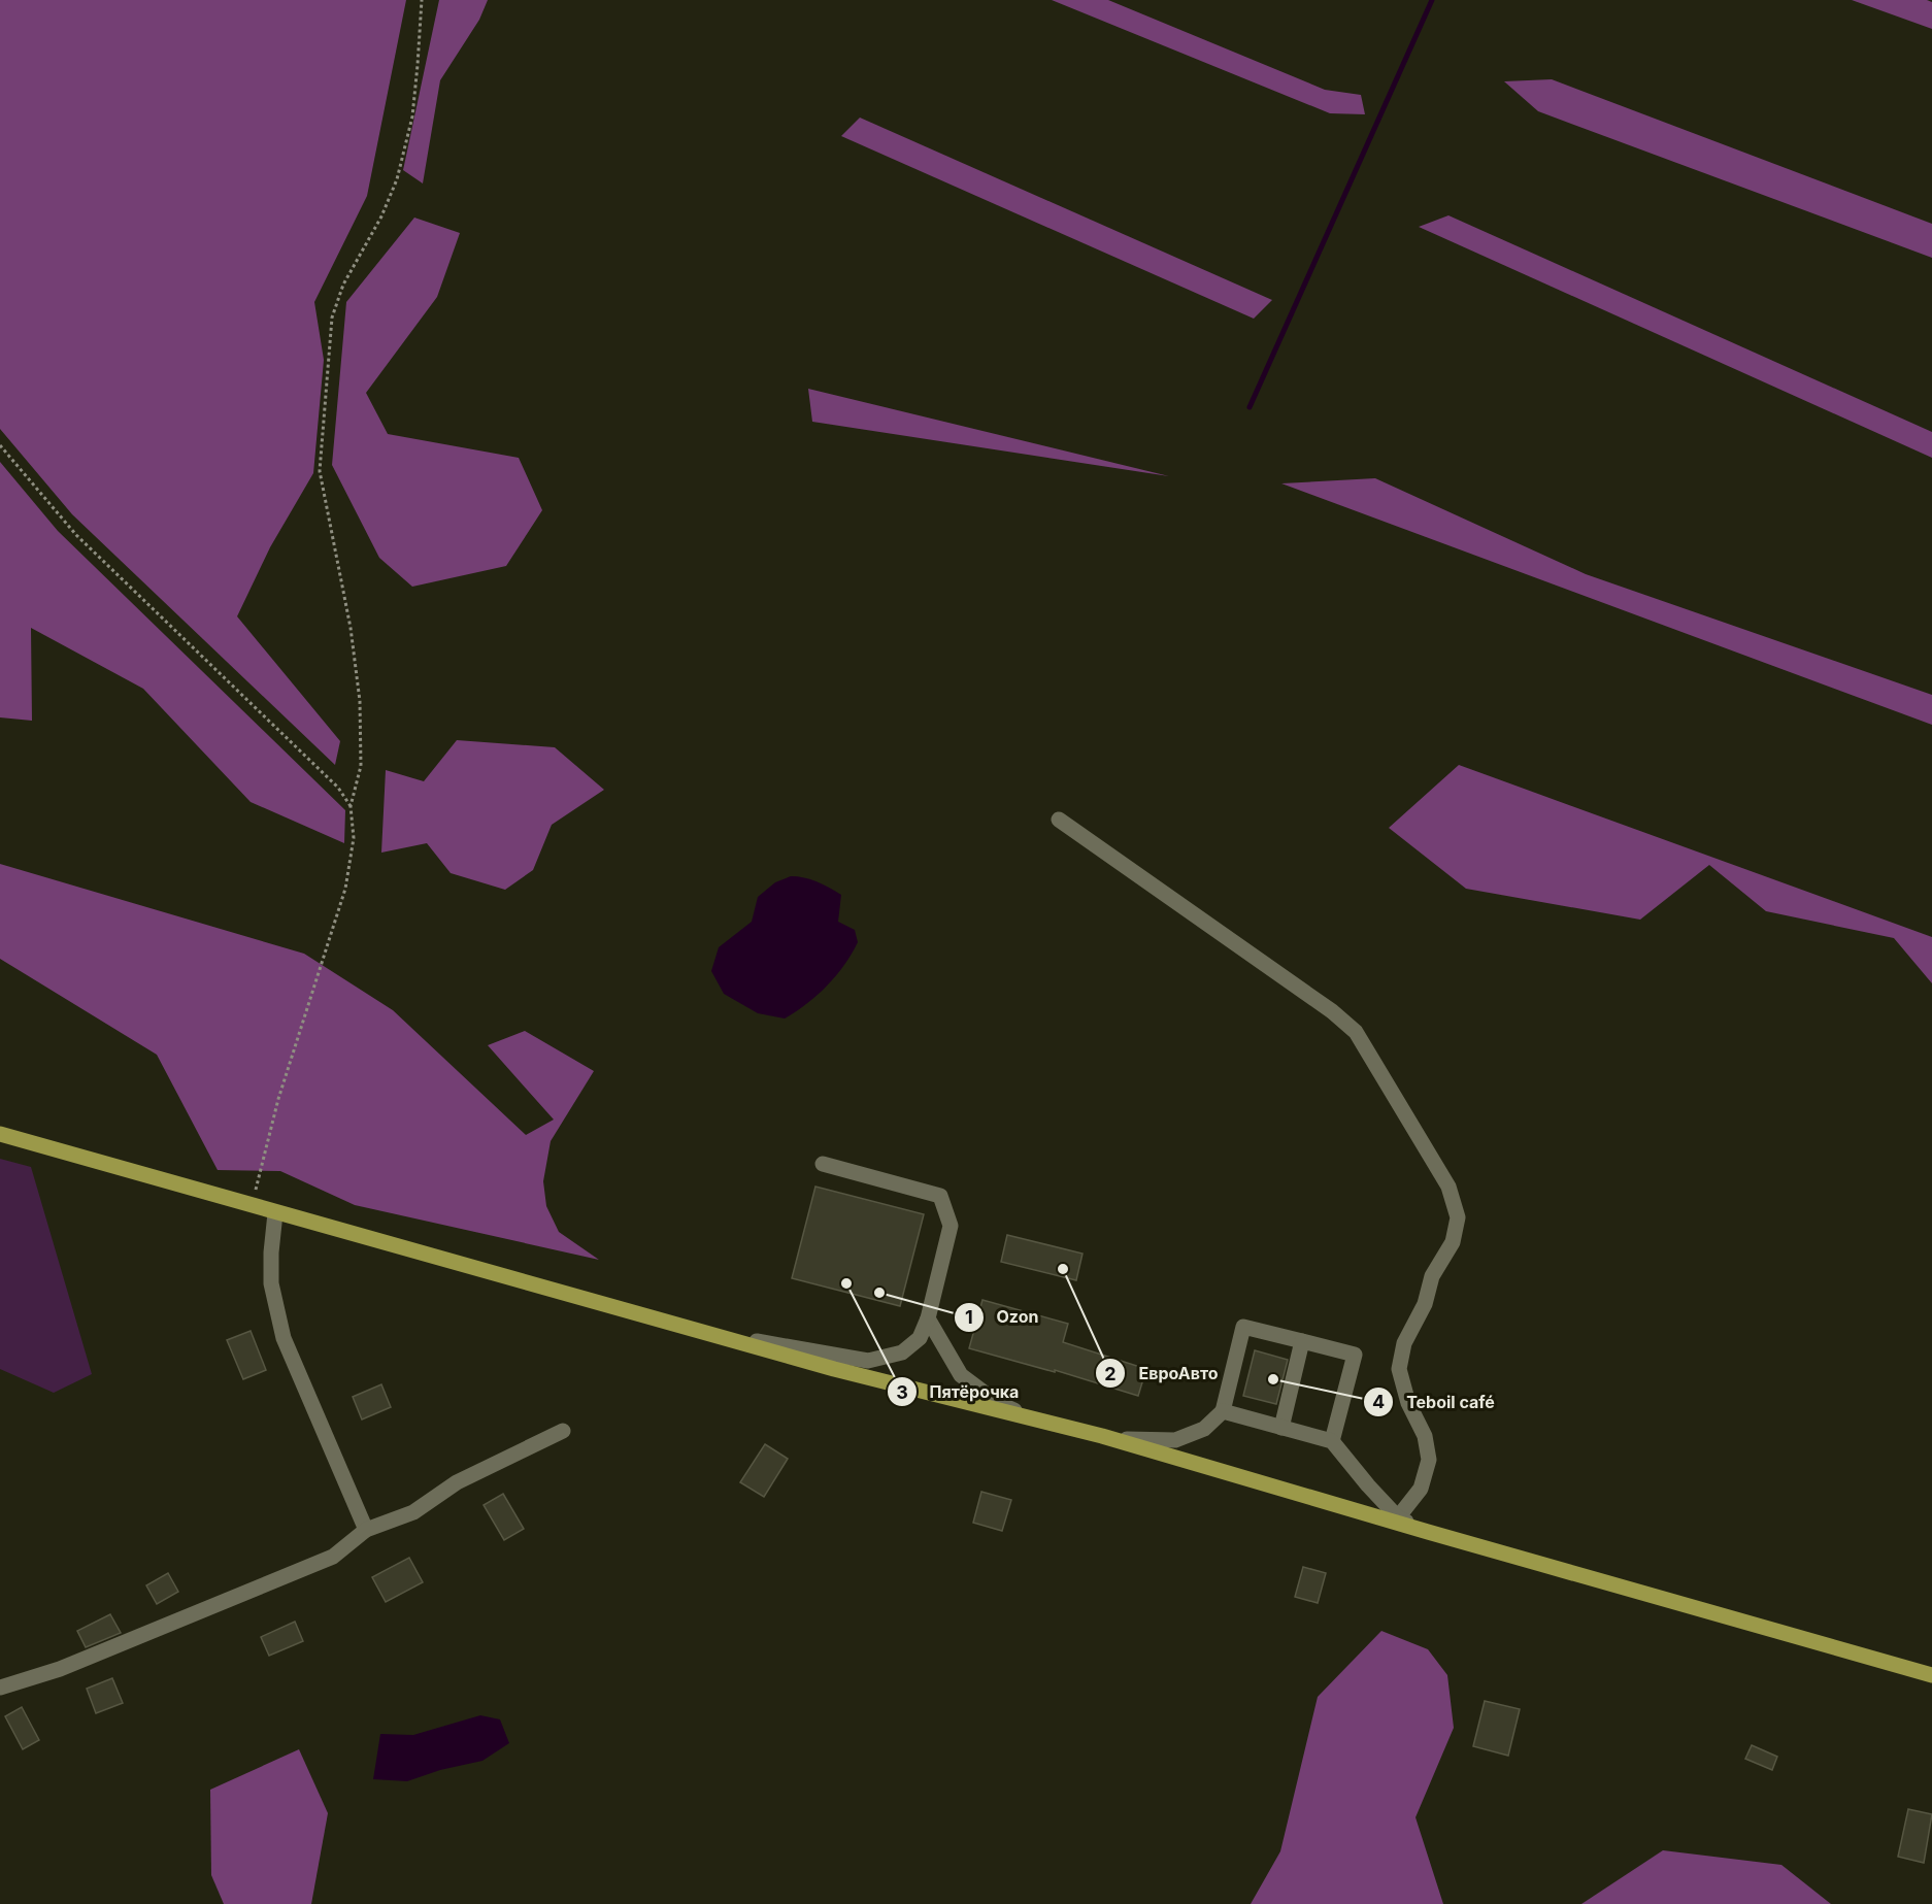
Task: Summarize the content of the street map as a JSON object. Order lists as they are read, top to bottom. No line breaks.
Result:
{"places":["ЕвроАвто","Пятёрочка","Ozon","Teboil café"]}
